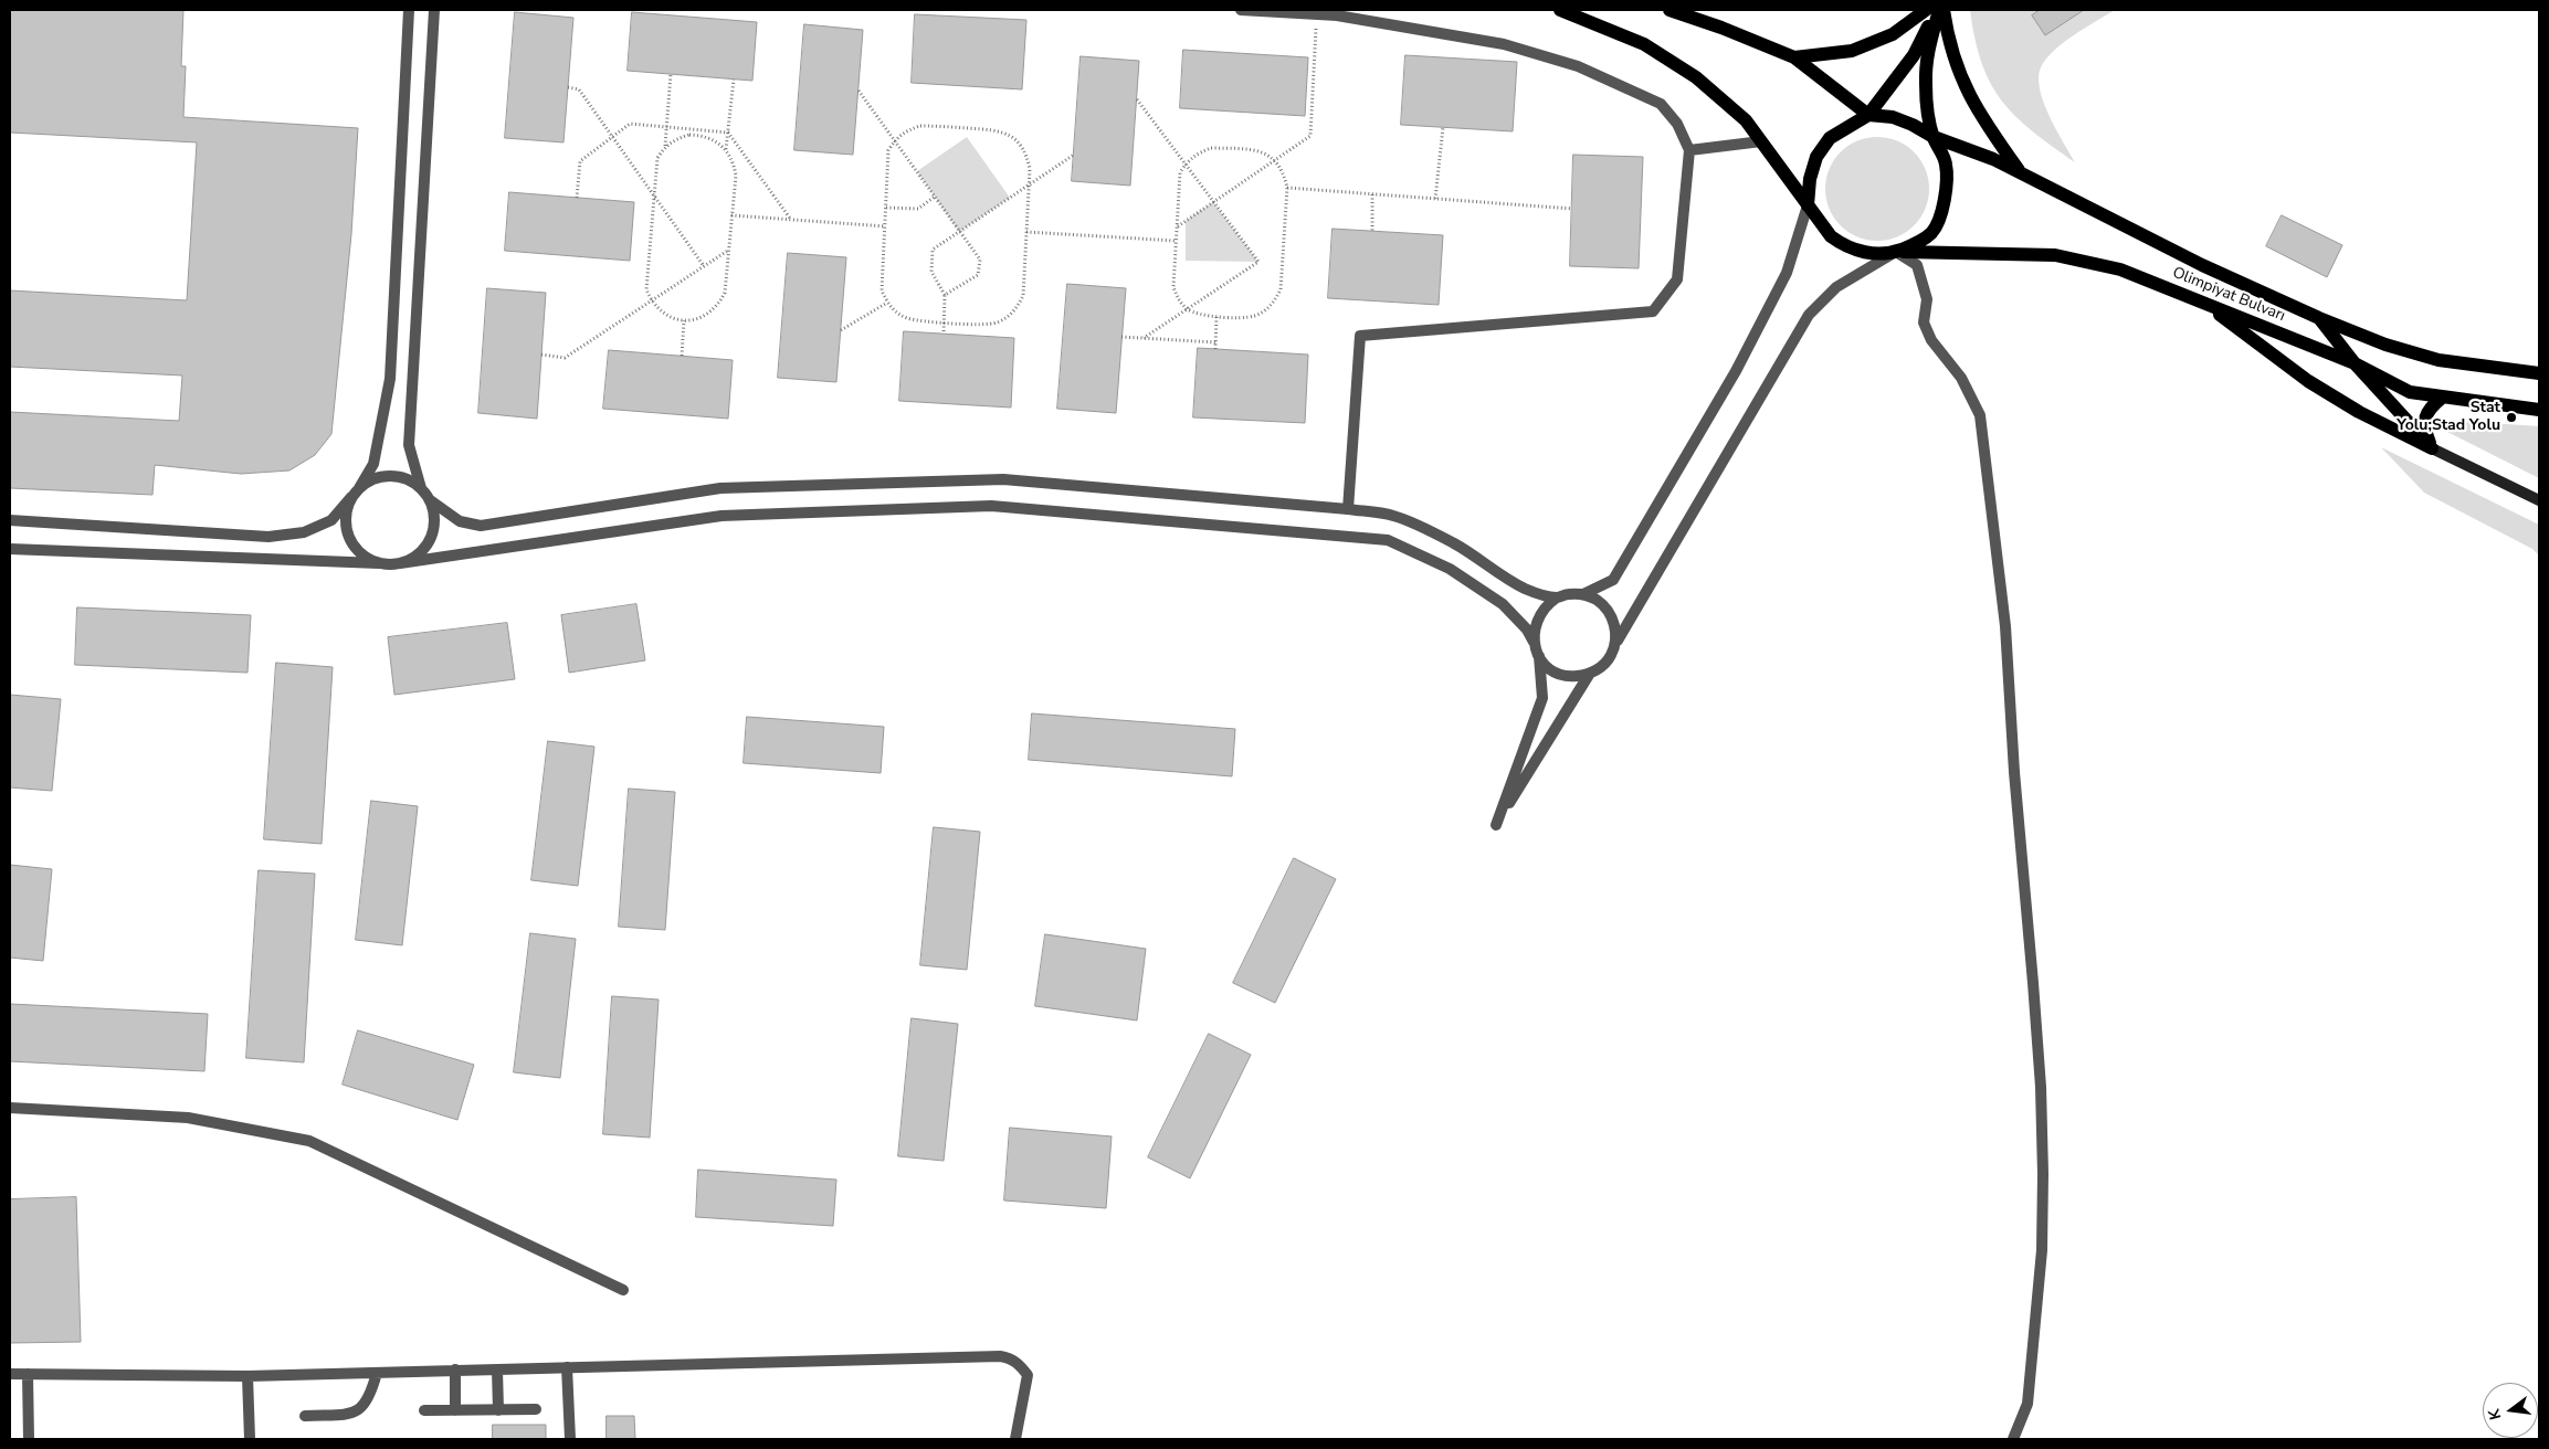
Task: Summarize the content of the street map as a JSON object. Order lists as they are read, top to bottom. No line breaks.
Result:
{"streets":{"main road":["Olimpiyat Bulvarı"]},"places":["Stat Yolu;Stad Yolu"],"north":"left"}
